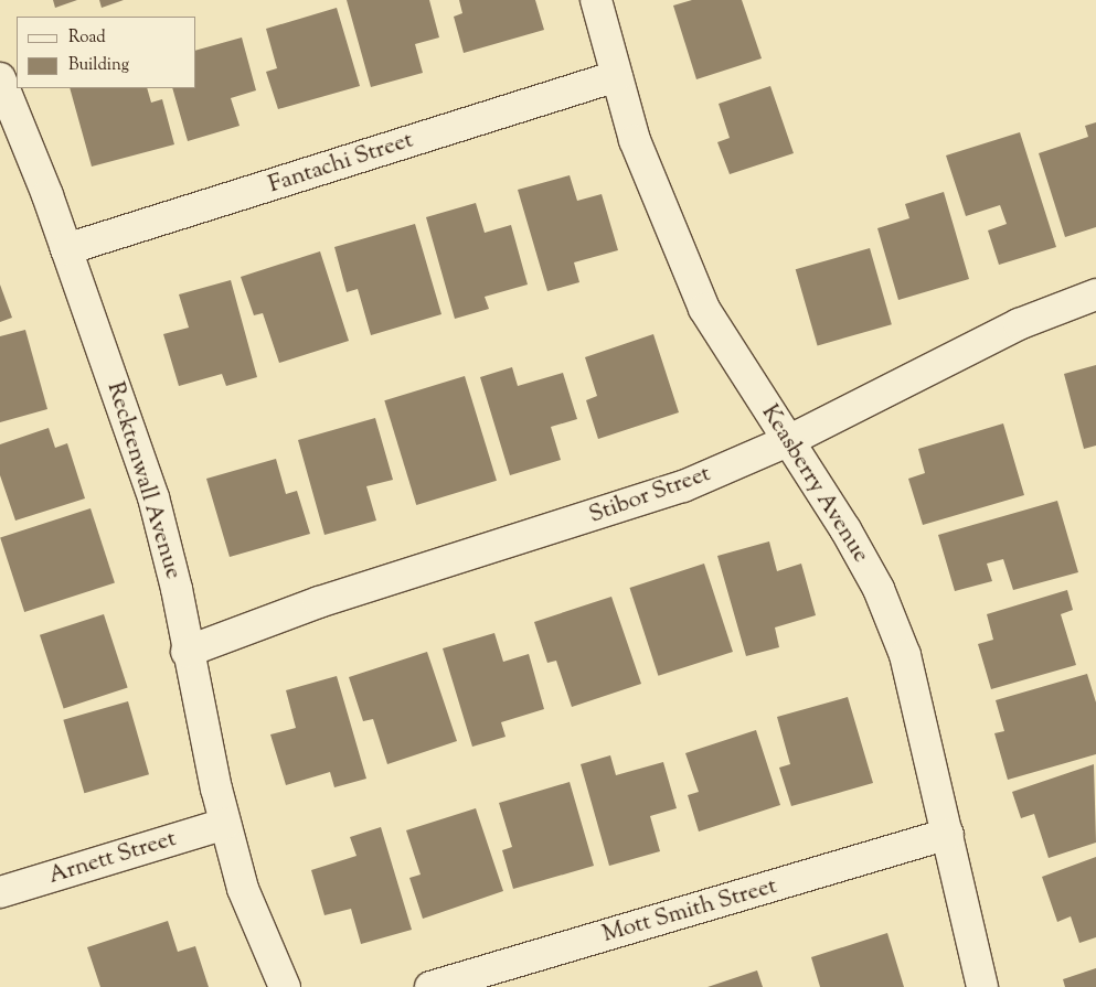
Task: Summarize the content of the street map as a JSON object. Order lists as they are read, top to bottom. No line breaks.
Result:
{"streets":{"street":["Fantachi Street","Recktenwall Avenue","Keasberry Avenue","Stibor Street","Arnett Street","Mott Smith Street"]},"crossings":[["Fantachi Street","Recktenwall Avenue"],["Fantachi Street","Keasberry Avenue"],["Recktenwall Avenue","Stibor Street"],["Recktenwall Avenue","Arnett Street"],["Keasberry Avenue","Stibor Street"],["Keasberry Avenue","Mott Smith Street"]],"legend":["Road","Building"]}
